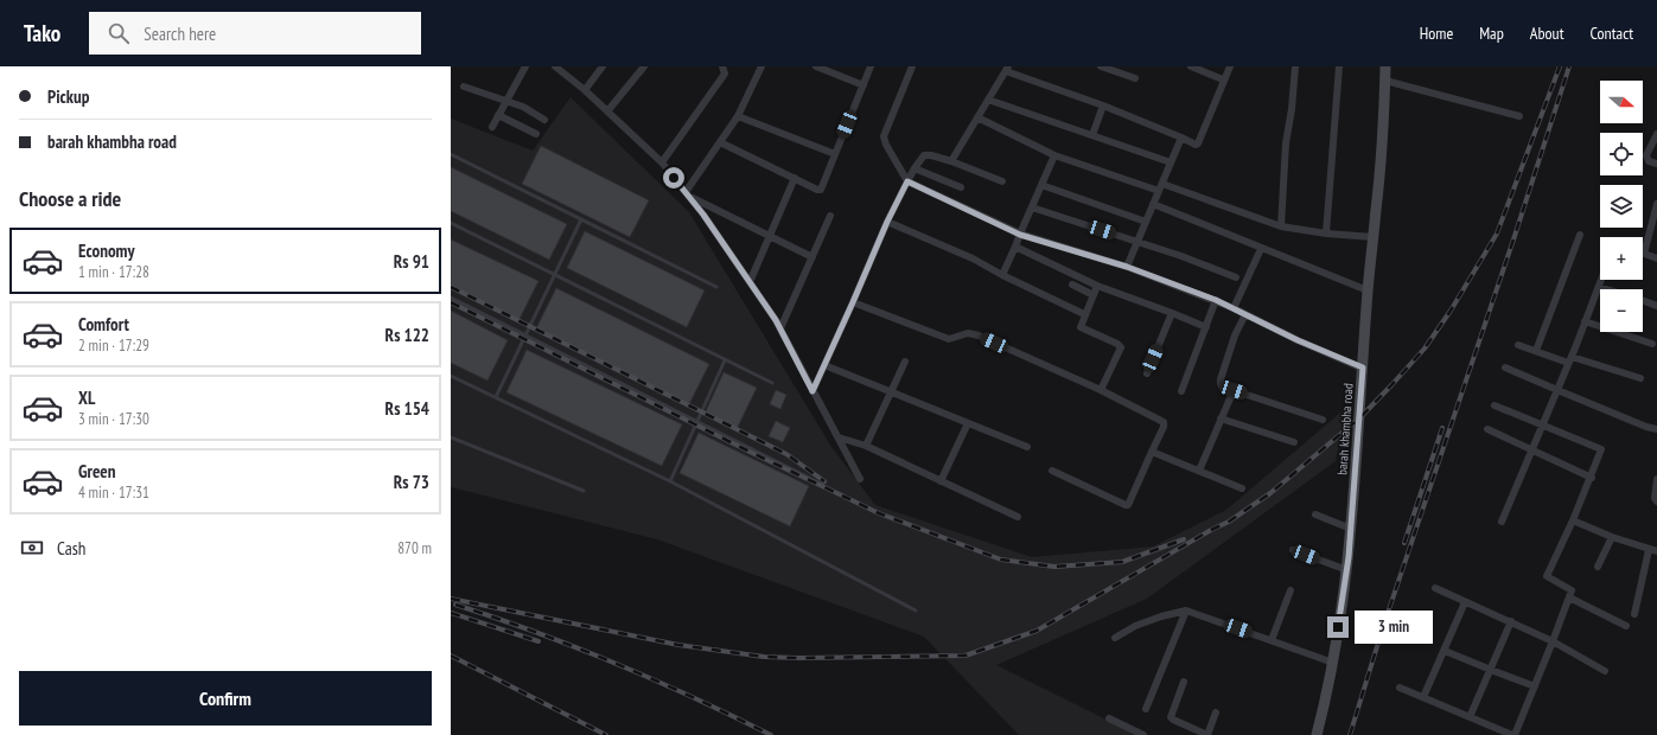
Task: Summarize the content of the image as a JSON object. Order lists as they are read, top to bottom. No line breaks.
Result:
{"streets":{"street":["barah khambha road"]},"north":"right","page":{"header":"Tako","search":"Search here","nav":["Home","Map","About","Contact"],"banner":["Pickup","barah khambha road"],"map_buttons":["+","−"],"heading":"Choose a ride","list":[{"name":"Economy","note":"1 min · 17:28","value":"Rs 91"},{"name":"Comfort","note":"2 min · 17:29","value":"Rs 122"},{"name":"XL","note":"3 min · 17:30","value":"Rs 154"},{"name":"Green","note":"4 min · 17:31","value":"Rs 73"}],"pay":["Cash","870 m"],"bubble":"3 min","buttons":"Confirm"}}
